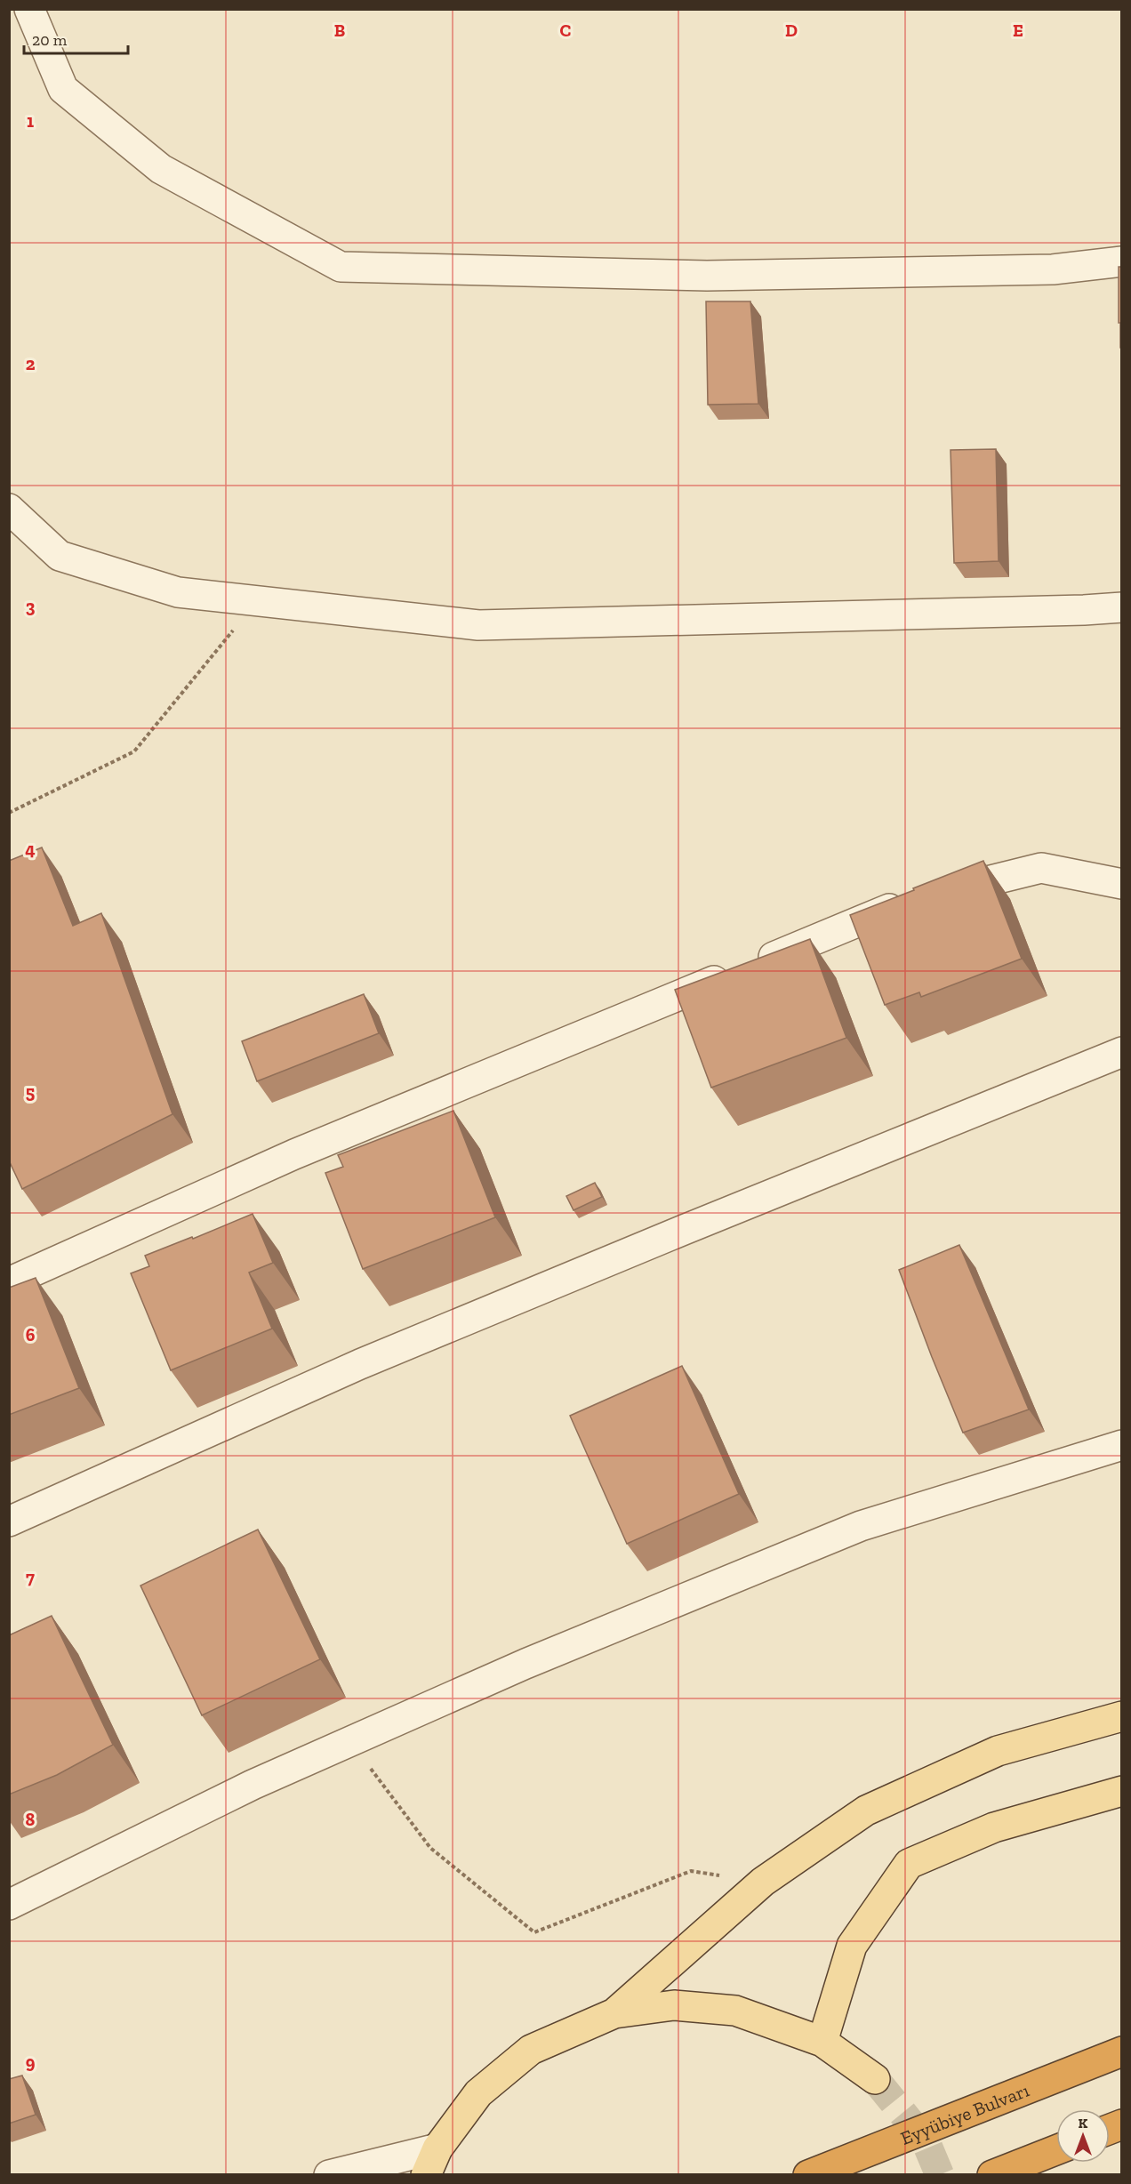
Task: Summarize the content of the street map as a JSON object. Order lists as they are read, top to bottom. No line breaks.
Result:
{"streets":{"highway":["Eyyübiye Bulvarı"]},"scale_bar":"20 m","north":"top","grid":{"columns":["B","C","D","E"],"rows":["1","2","3","4","5","6","7","8","9"]}}
